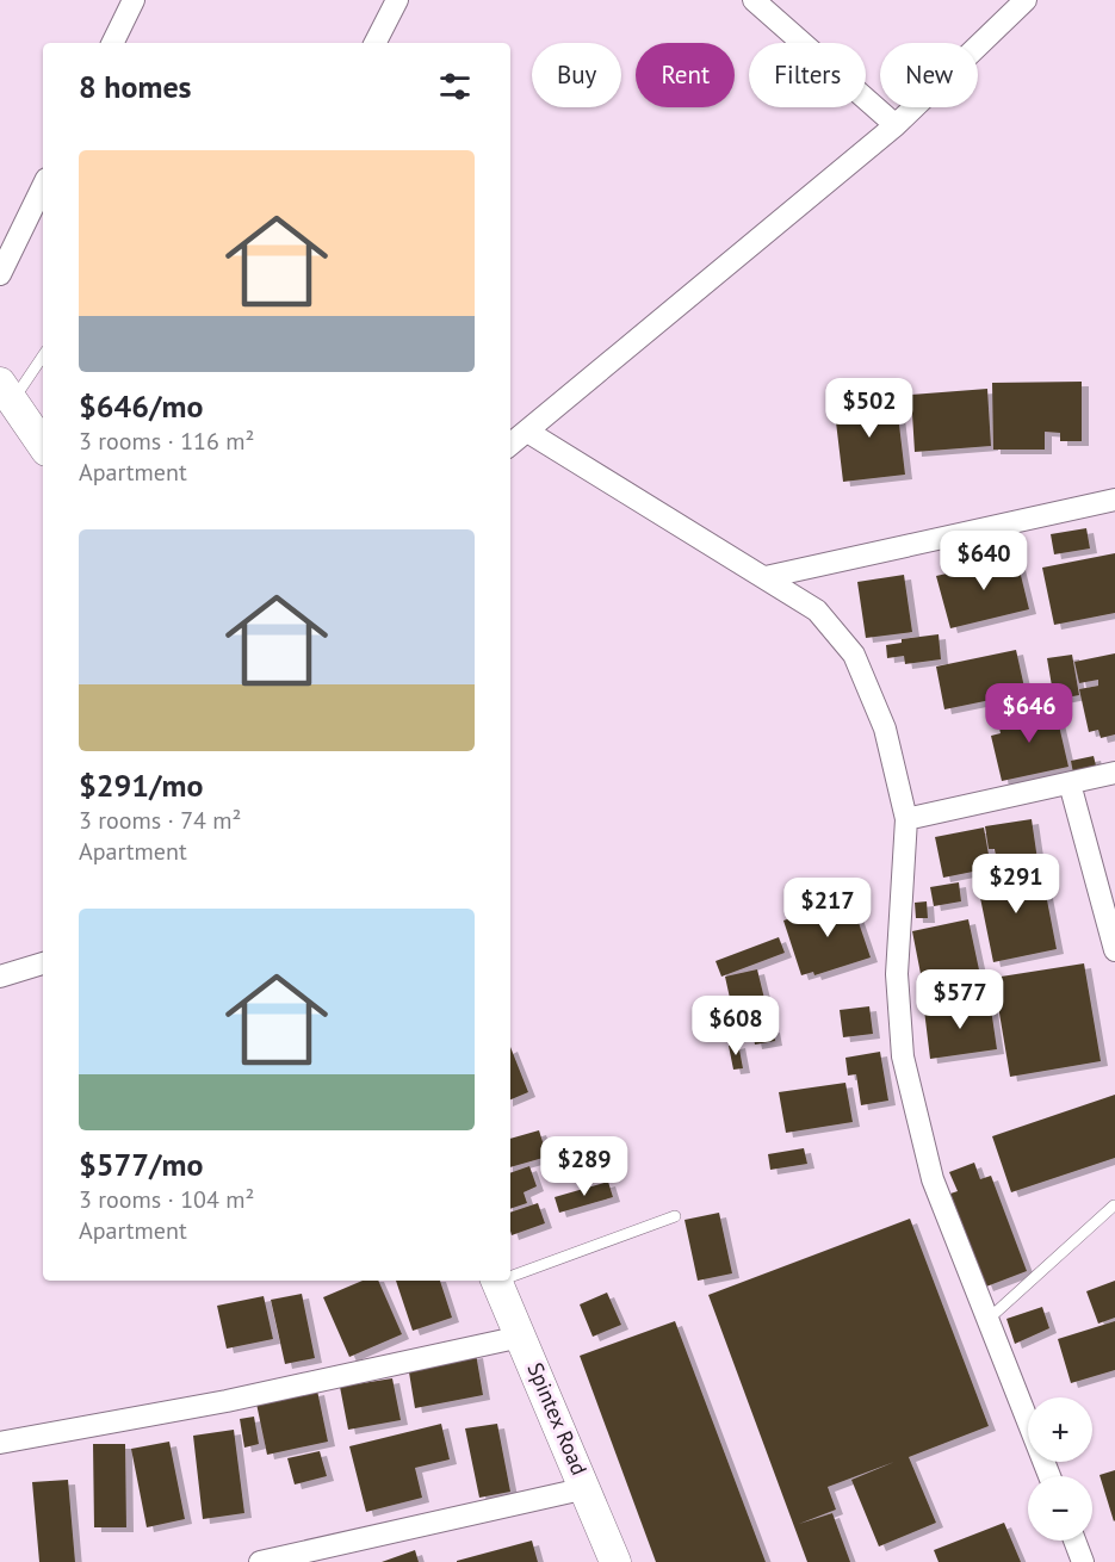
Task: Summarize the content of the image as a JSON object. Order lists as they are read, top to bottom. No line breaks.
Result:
{"streets":{"main road":["Spintex Road"]},"page":{"chip":["Buy","Rent","Filters","New"],"heading":"8 homes","list":[{"name":"$646/mo","note":"3 rooms · 116 m² · Apartment"},{"name":"$291/mo","note":"3 rooms · 74 m² · Apartment"},{"name":"$577/mo","note":"3 rooms · 104 m² · Apartment"}],"price":["$502","$640","$646","$291","$217","$577","$608","$289"],"map_buttons":["+","−"]}}
